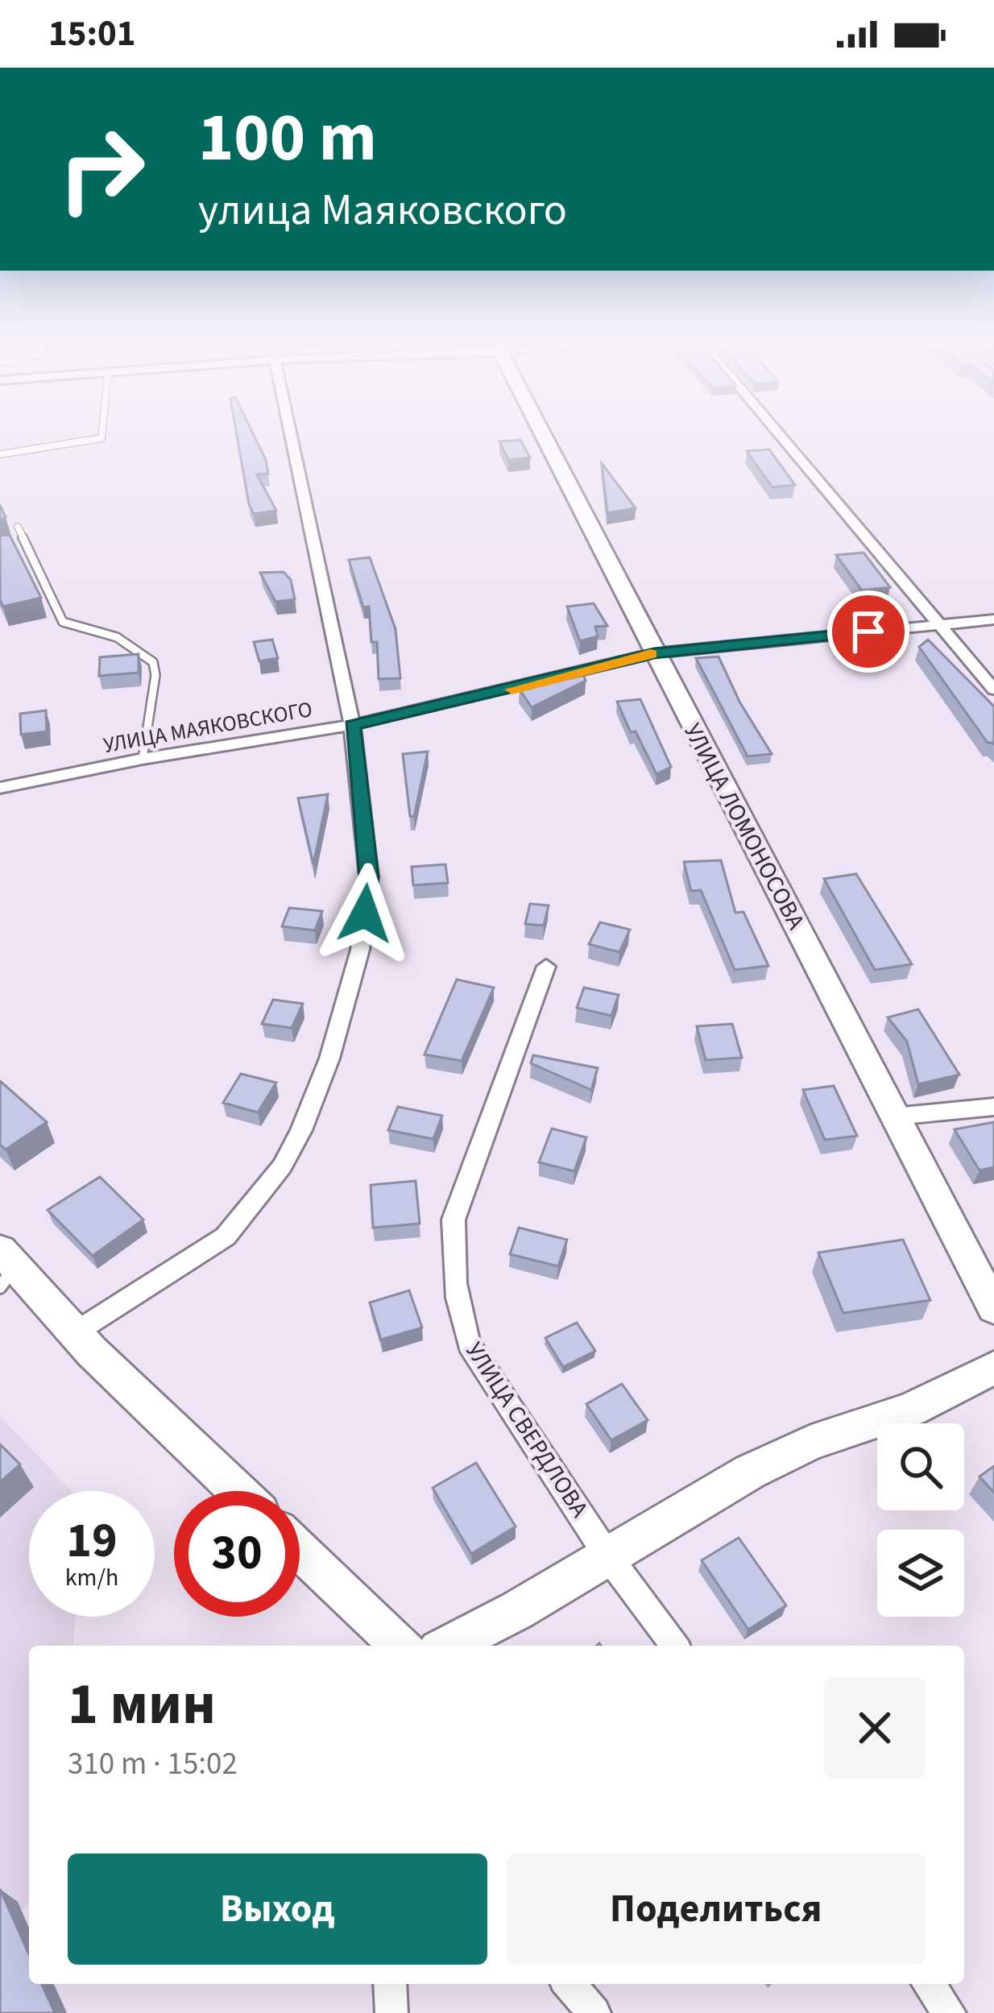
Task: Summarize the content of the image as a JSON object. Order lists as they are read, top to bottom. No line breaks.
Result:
{"streets":{"street":["УЛИЦА МАЯКОВСКОГО","УЛИЦА ЛОМОНОСОВА","УЛИЦА СВЕРДЛОВА"]},"crossings":[["УЛИЦА МАЯКОВСКОГО","УЛИЦА ЛОМОНОСОВА"]],"page":{"status":"15:01","turn":["100 m","улица Маяковского"],"speed":"19 km/h","limit":"30","heading":["1 мин","310 m · 15:02"],"buttons":["Выход","Поделиться"]}}
